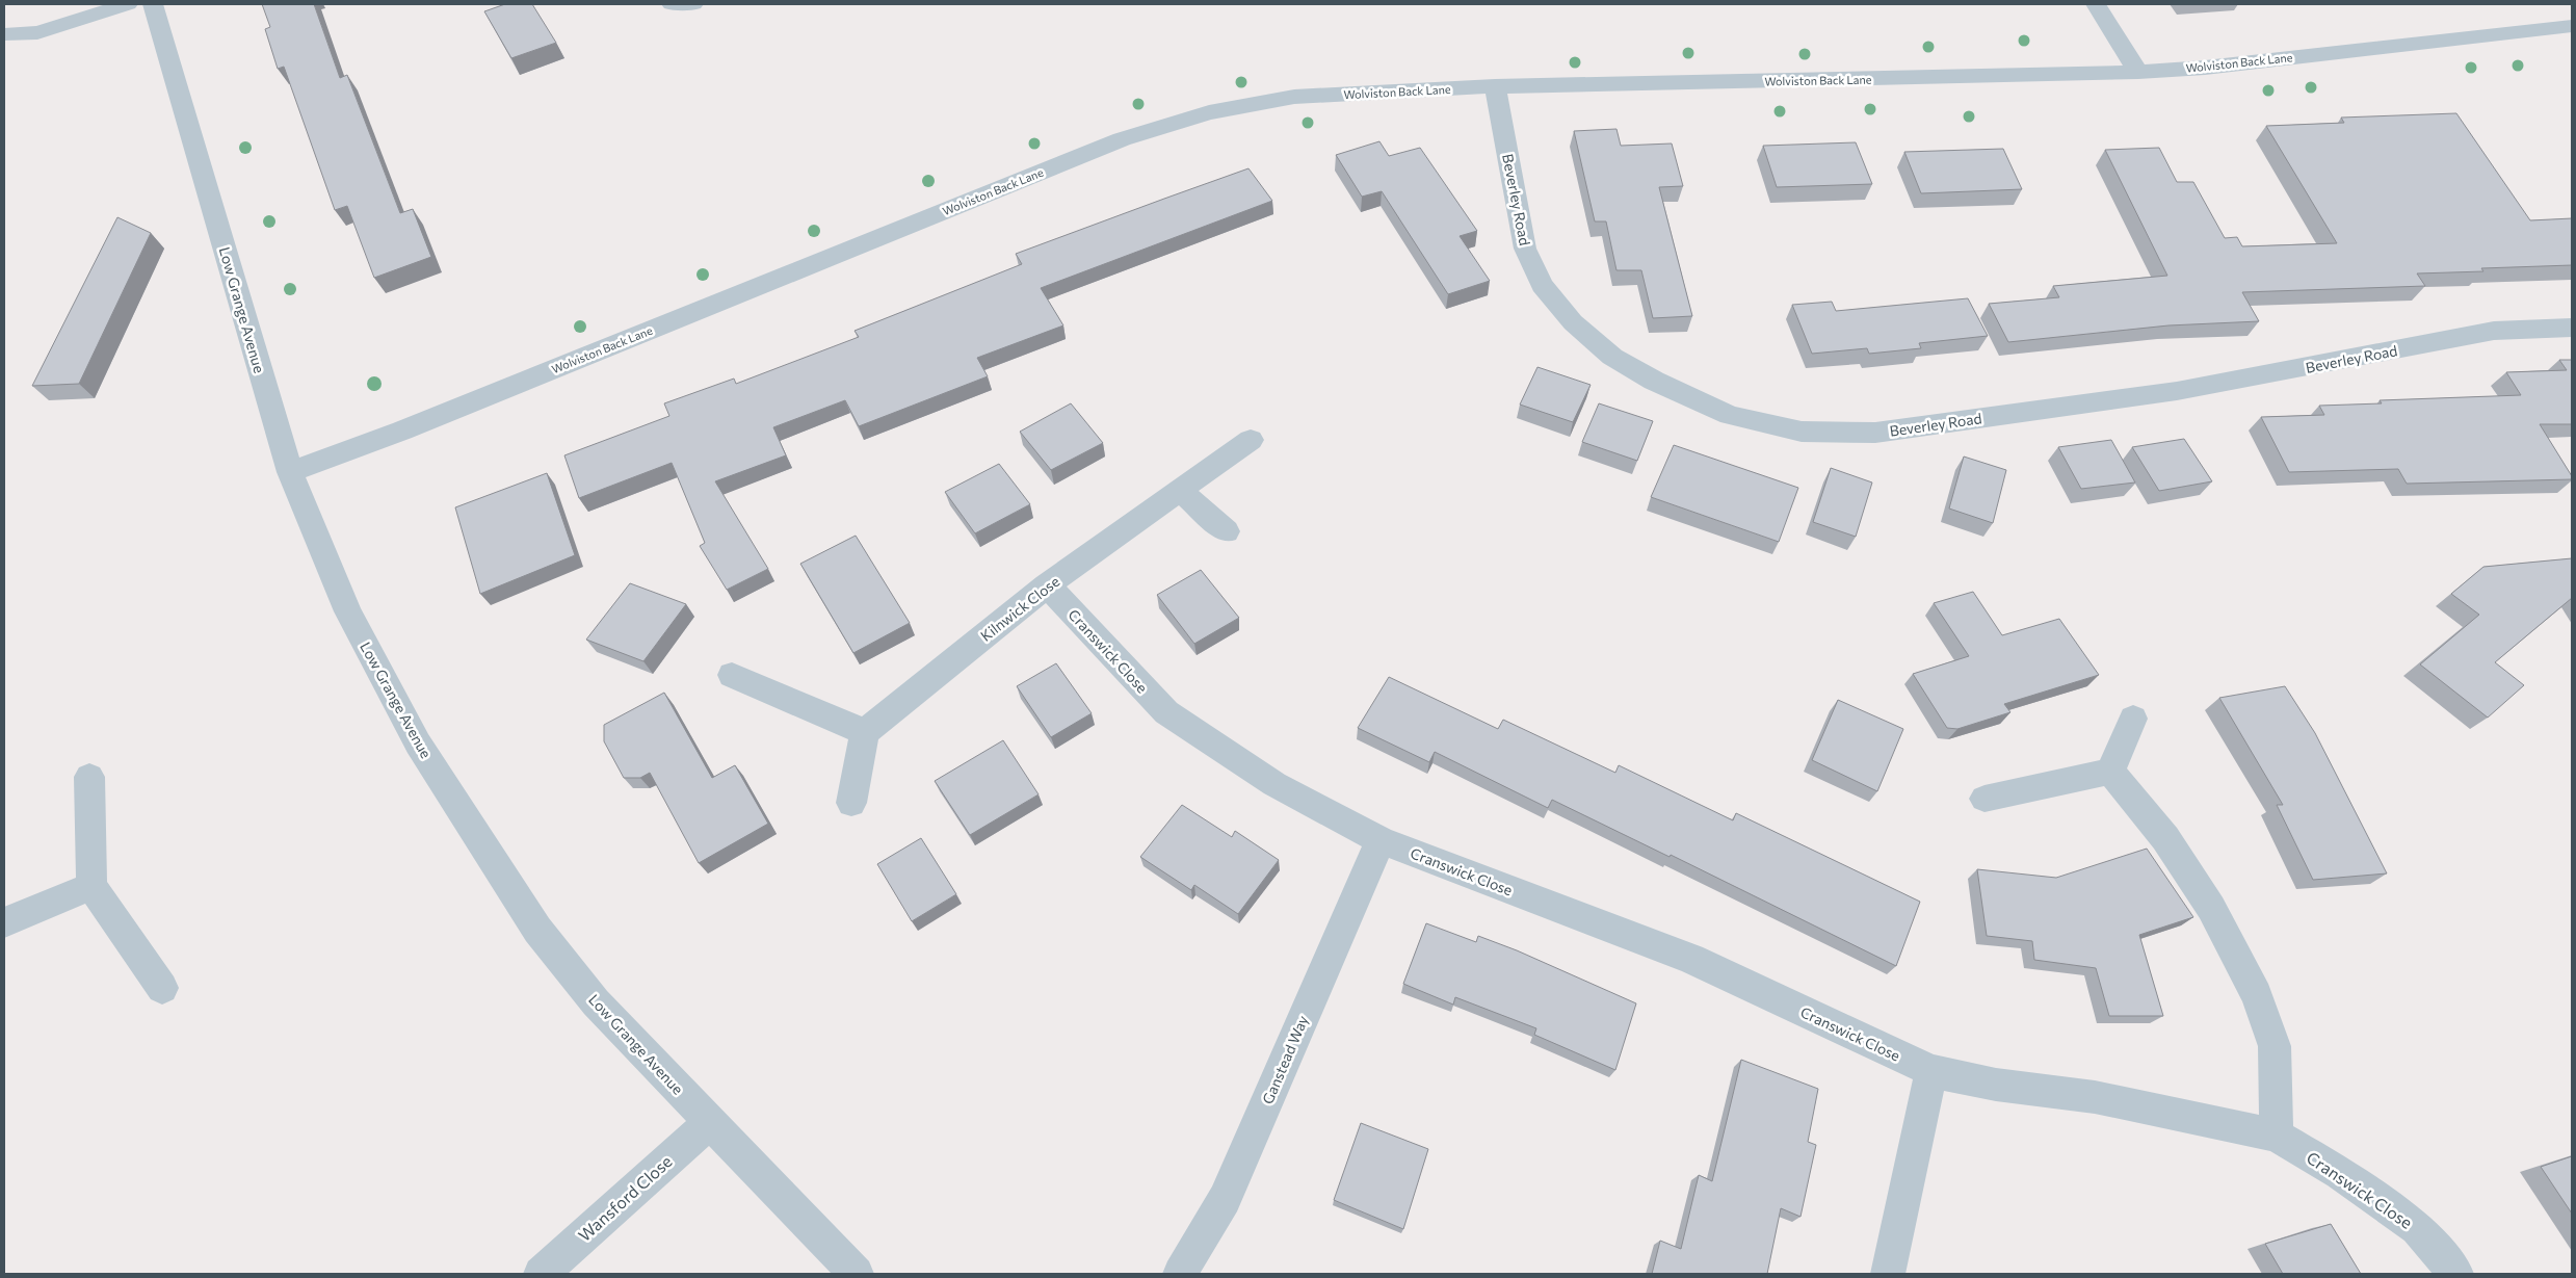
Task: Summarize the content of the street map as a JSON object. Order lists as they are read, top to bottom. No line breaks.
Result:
{"streets":{"street":["Wolviston Back Lane","Beverley Road","Low Grange Avenue","Kilnwick Close","Cranswick Close","Ganstead Way","Wansford Close"]},"crossings":[["Wolviston Back Lane","Beverley Road"],["Wolviston Back Lane","Low Grange Avenue"],["Low Grange Avenue","Wansford Close"],["Kilnwick Close","Cranswick Close"],["Cranswick Close","Ganstead Way"]]}
